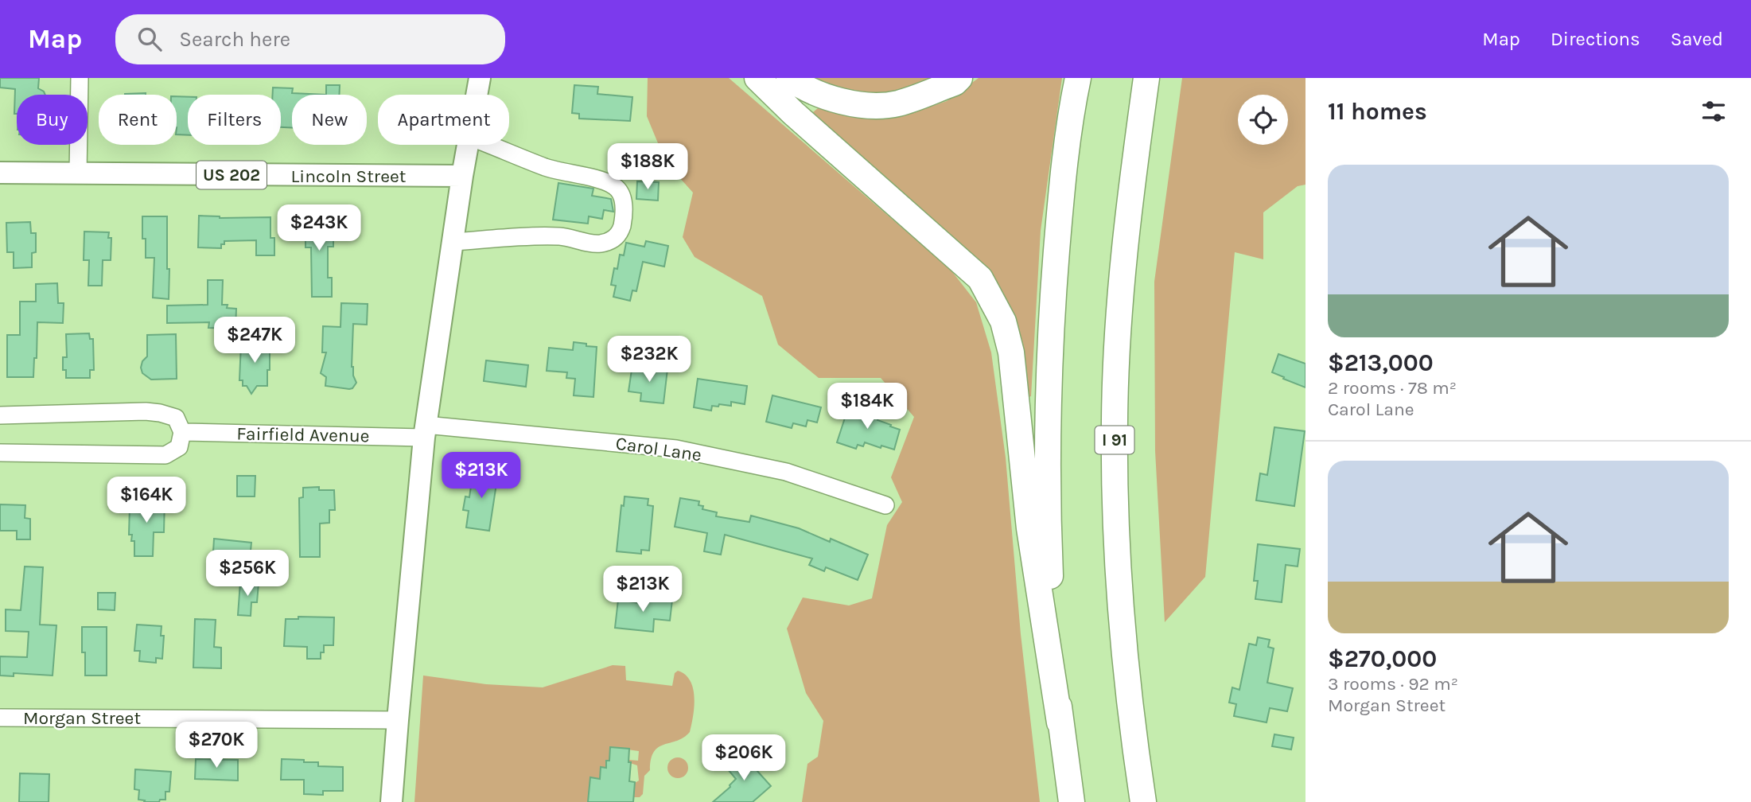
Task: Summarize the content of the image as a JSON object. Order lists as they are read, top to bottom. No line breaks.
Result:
{"streets":{"highway":["I 91"],"main road":["US 202","Lincoln Street"],"street":["Fairfield Avenue","Carol Lane","Morgan Street"]},"crossings":[["Fairfield Avenue","Carol Lane"]],"page":{"header":"Map","search":"Search here","nav":["Map","Directions","Saved"],"heading":"11 homes","chip":["Buy","Rent","Filters","New","Apartment"],"price":["$188K","$243K","$247K","$232K","$184K","$213K","$164K","$256K","$213K","$270K","$206K"],"list":[{"name":"$213,000","note":"2 rooms · 78 m² · Carol Lane"},{"name":"$270,000","note":"3 rooms · 92 m² · Morgan Street"}]}}
